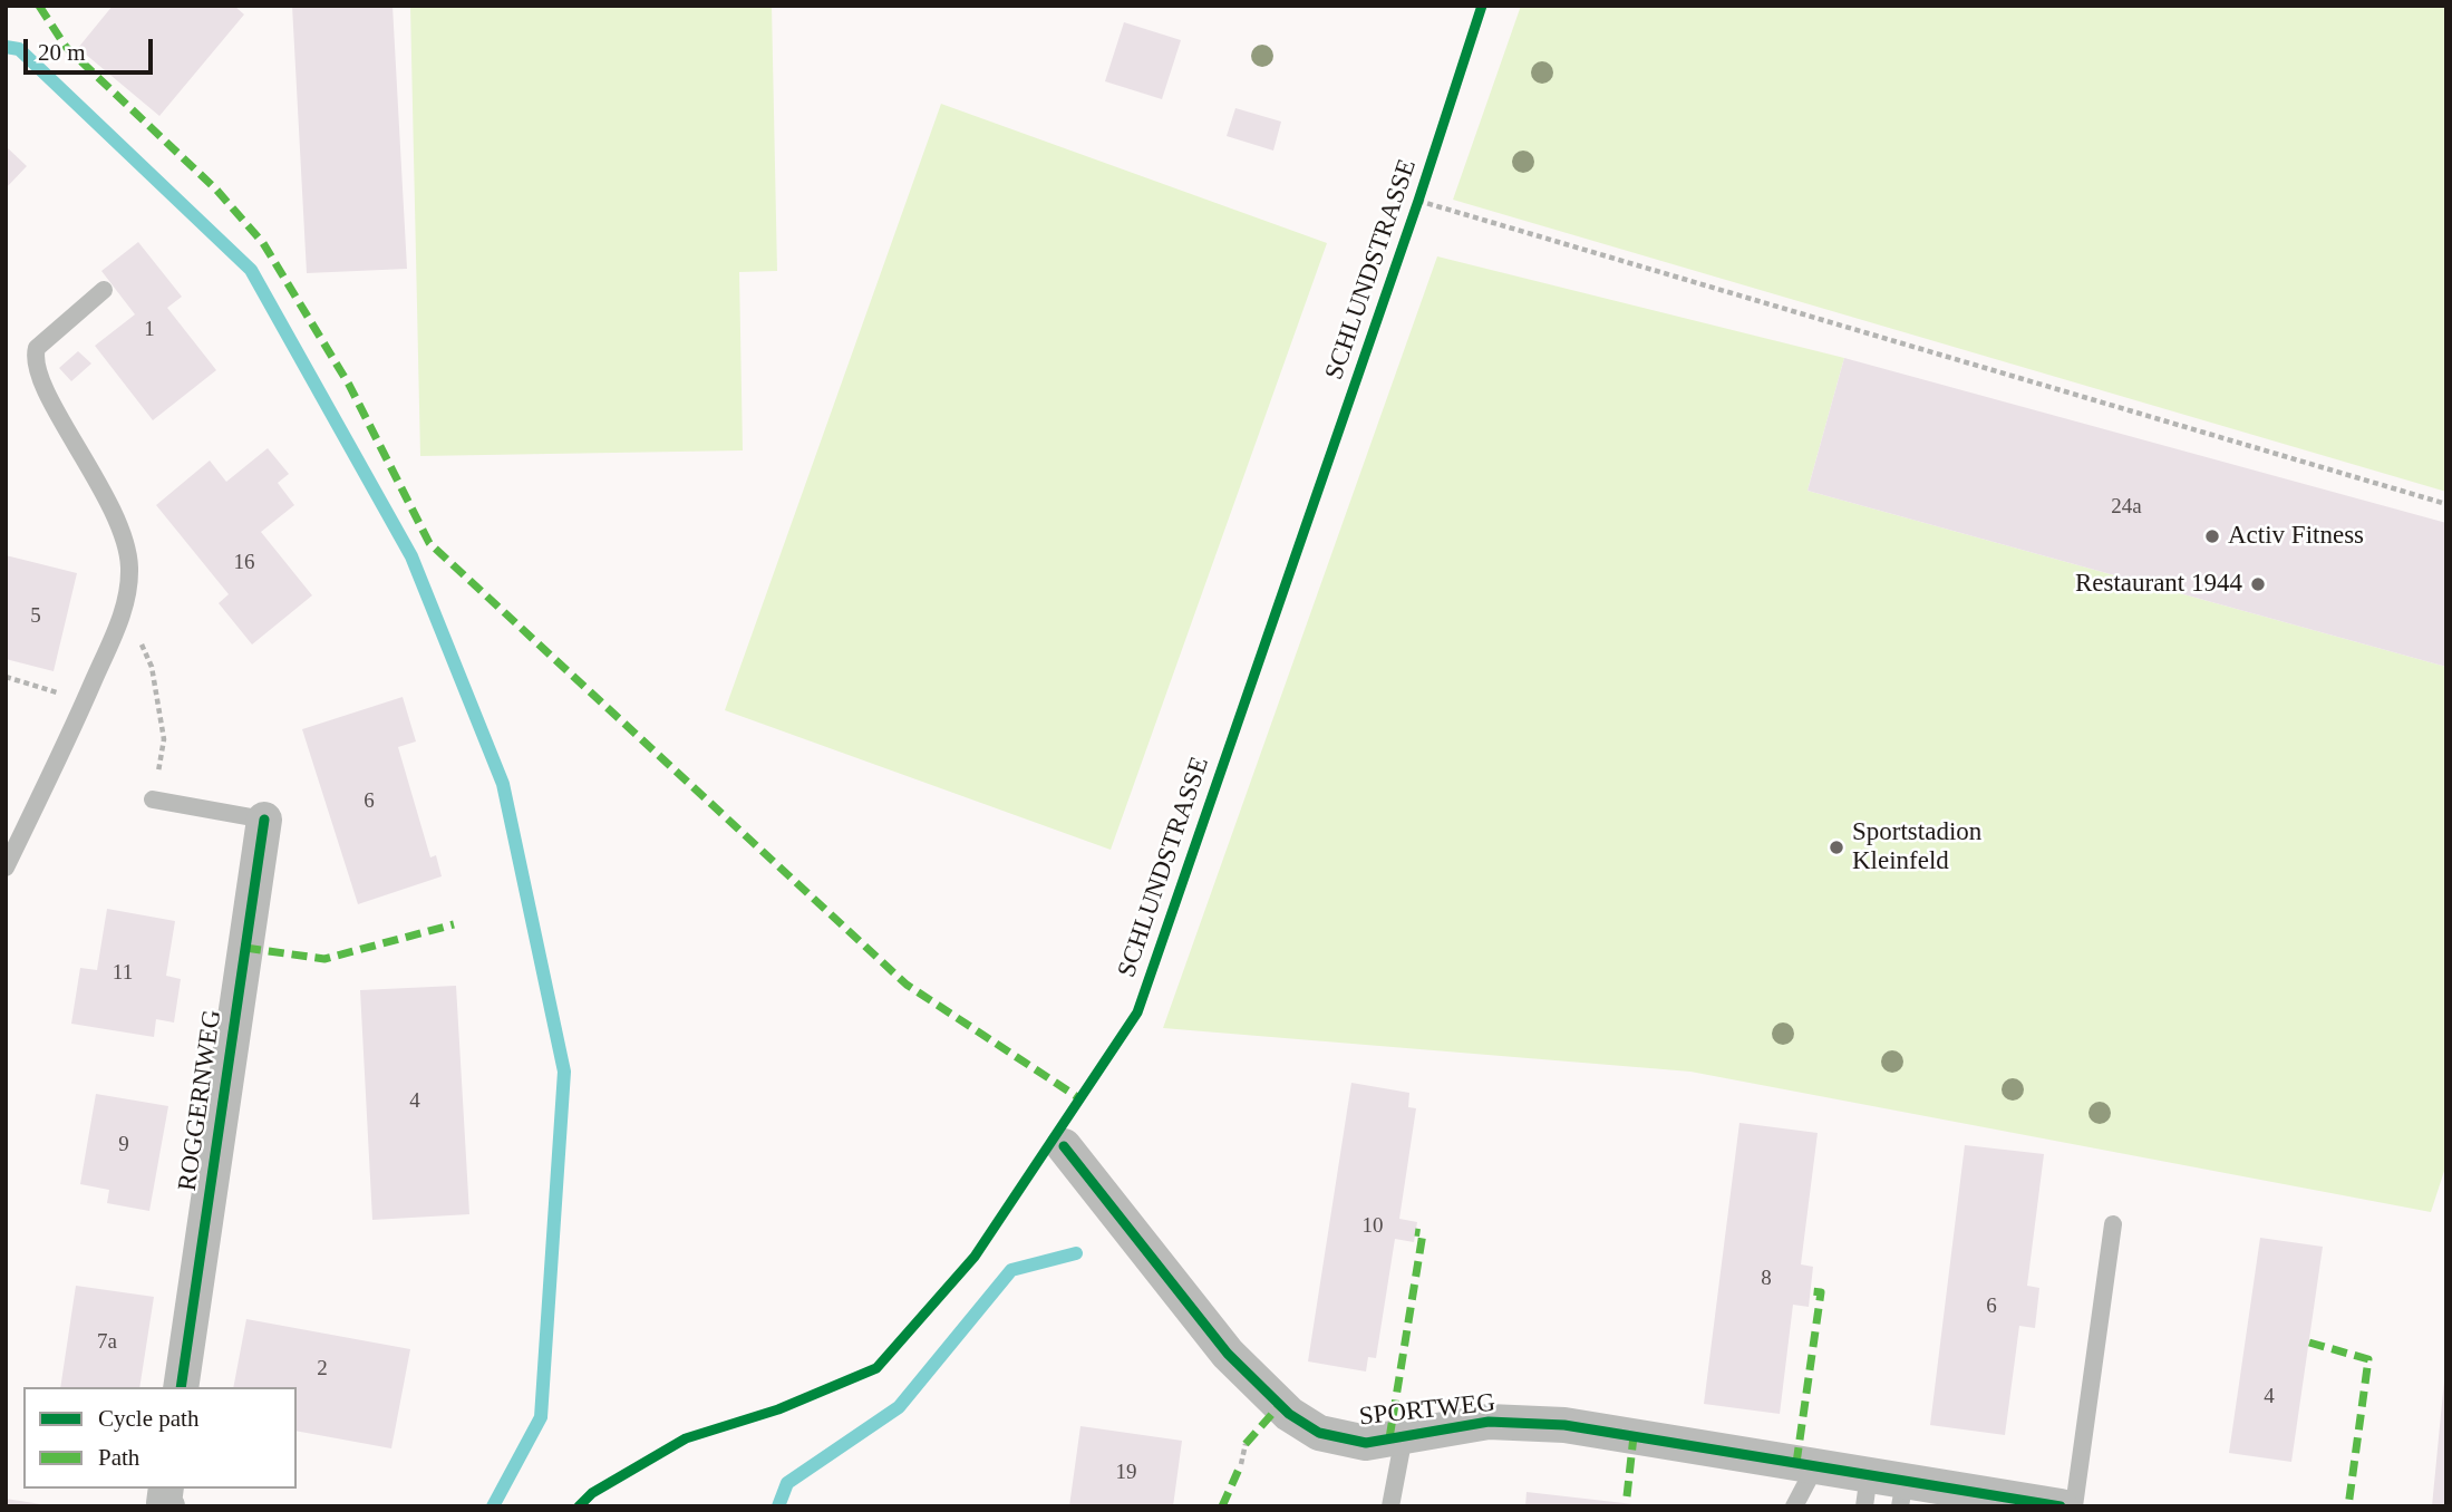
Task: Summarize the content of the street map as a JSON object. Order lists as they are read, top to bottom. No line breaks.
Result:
{"streets":{"street":["ROGGERNWEG","SPORTWEG"],"cycle path":["SCHLUNDSTRASSE"]},"places":["Activ Fitness","Restaurant 1944","Sportstadion Kleinfeld"],"house_numbers":["1","24a","16","5","6","11","4","9","10","8","6","7a","2","4","19"],"legend":["Cycle path","Path"],"scale_bar":"20 m"}
